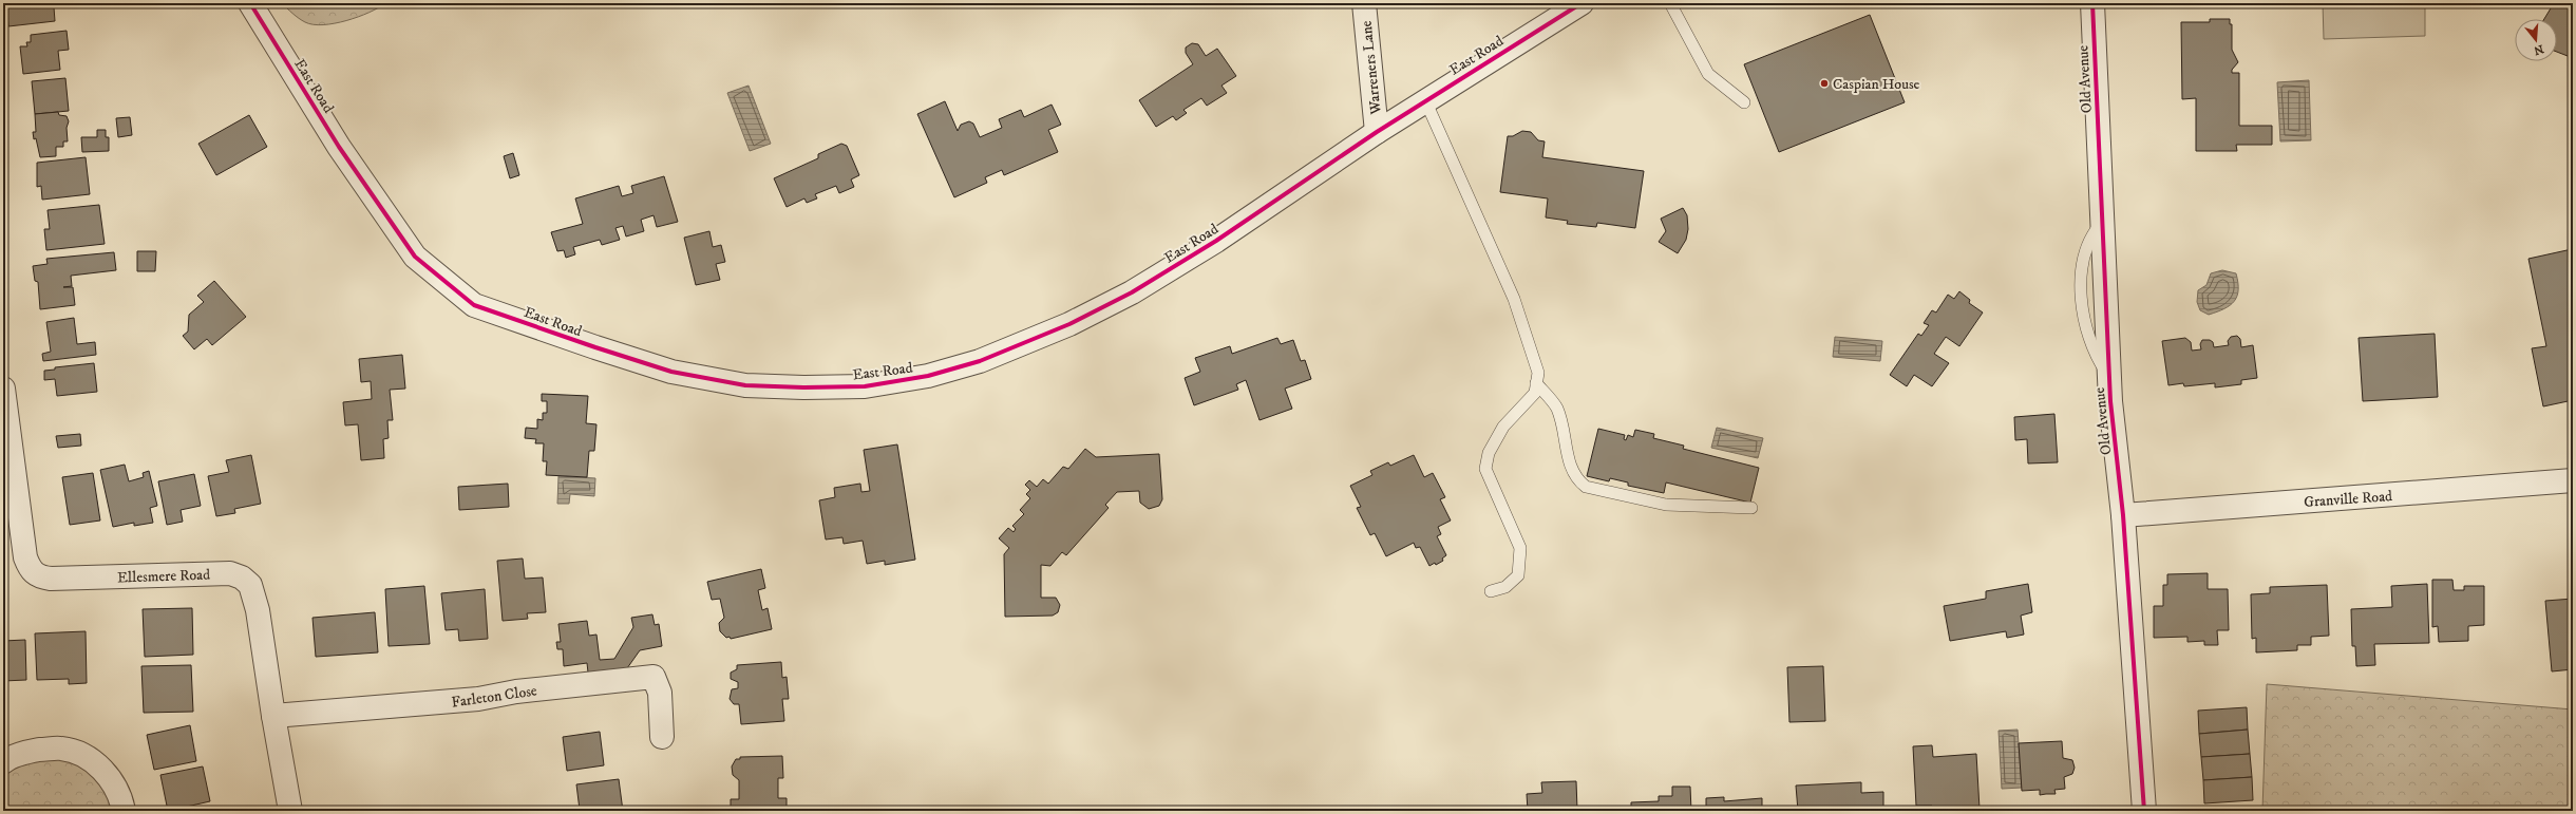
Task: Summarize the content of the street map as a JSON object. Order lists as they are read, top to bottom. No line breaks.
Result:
{"streets":{"street":["East Road","Warreners Lane","Old Avenue","Granville Road","Ellesmere Road","Farleton Close"]},"crossings":[["East Road","Warreners Lane"],["Old Avenue","Granville Road"],["Ellesmere Road","Farleton Close"]],"places":["Caspian House"],"north":"bottom"}
